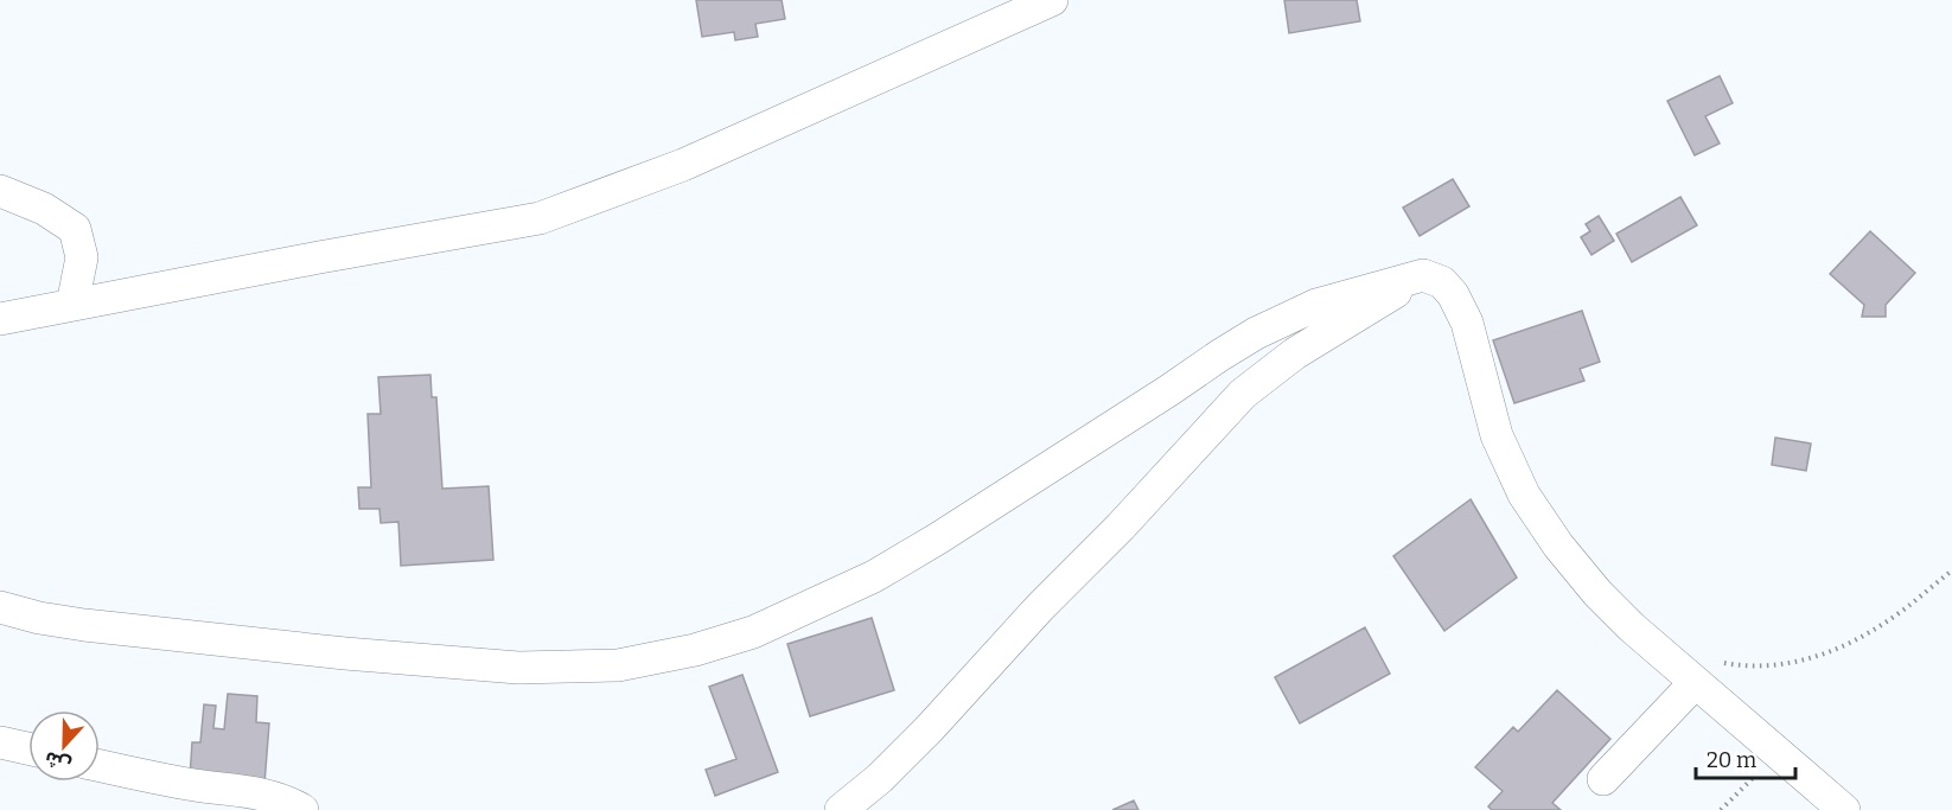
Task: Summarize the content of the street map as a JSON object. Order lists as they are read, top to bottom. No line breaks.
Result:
{"scale_bar":"20 m","north":"bottom"}
